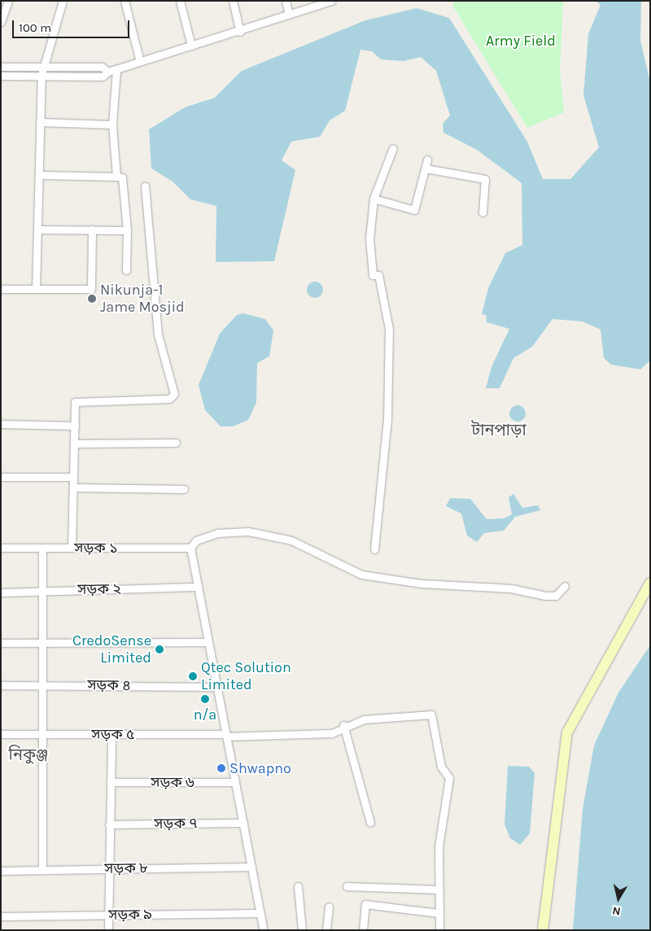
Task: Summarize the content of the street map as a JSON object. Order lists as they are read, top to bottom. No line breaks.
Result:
{"streets":{"street":["সড়ক ১","সড়ক ২","সড়ক ৪","সড়ক ৫","সড়ক ৬","সড়ক ৭","সড়ক ৮","সড়ক ৯"]},"districts":["টানপাড়া","নিকুঞ্জ"],"parks":["Army Field"],"places":["Nikunja-1 Jame Mosjid","CredoSense Limited","Qtec Solution Limited","n/a","Shwapno"],"scale_bar":"100 m","north":"bottom"}
